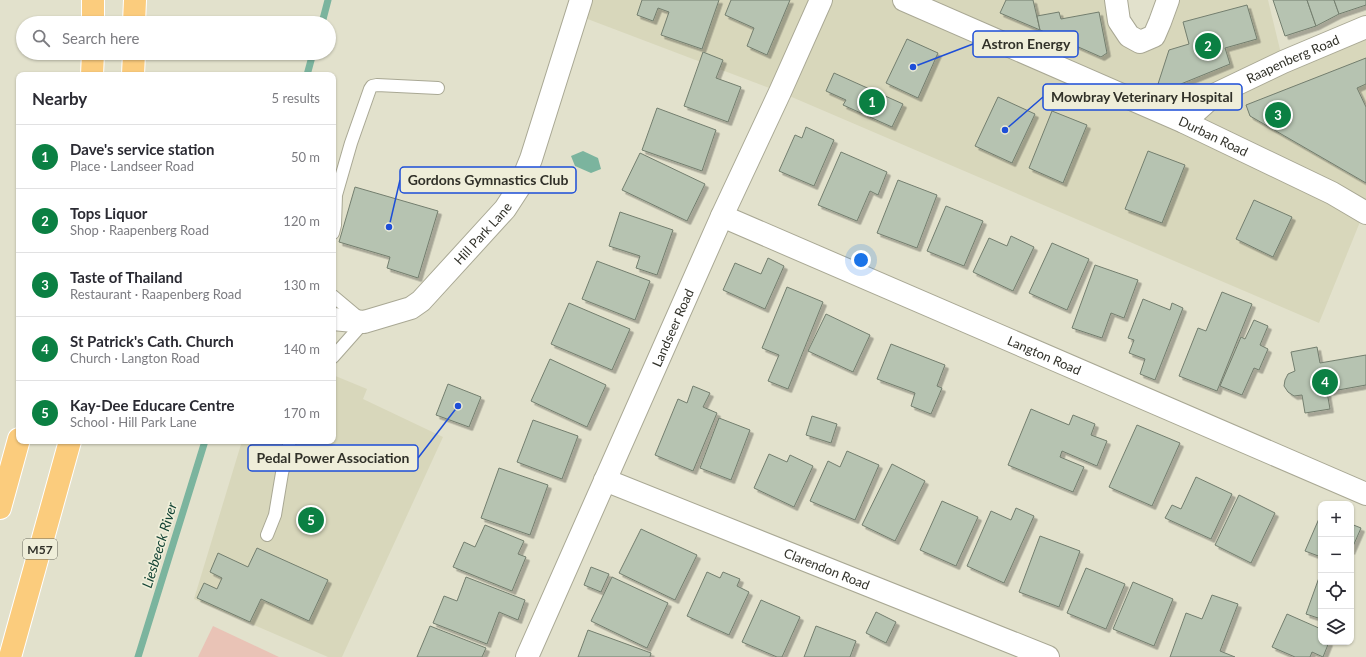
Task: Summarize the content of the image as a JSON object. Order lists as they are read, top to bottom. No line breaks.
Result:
{"streets":{"main road":["M57"],"street":["Raapenberg Road","Durban Road","Hill Park Lane","Landseer Road","Langton Road","Clarendon Road"]},"crossings":[["Raapenberg Road","Durban Road"],["Landseer Road","Langton Road"],["Landseer Road","Clarendon Road"]],"water":["Liesbeeck River"],"places":["Astron Energy","Mowbray Veterinary Hospital","Gordons Gymnastics Club","Pedal Power Association"],"page":{"search":"Search here","pins":["2","1","3","4","5"],"heading":["Nearby","5 results"],"list":[{"mark":"1","name":"Dave's service station","note":"Place · Landseer Road","value":"50 m"},{"mark":"2","name":"Tops Liquor","note":"Shop · Raapenberg Road","value":"120 m"},{"mark":"3","name":"Taste of Thailand","note":"Restaurant · Raapenberg Road","value":"130 m"},{"mark":"4","name":"St Patrick's Cath. Church","note":"Church · Langton Road","value":"140 m"},{"mark":"5","name":"Kay-Dee Educare Centre","note":"School · Hill Park Lane","value":"170 m"}],"map_buttons":["+","−"]}}
